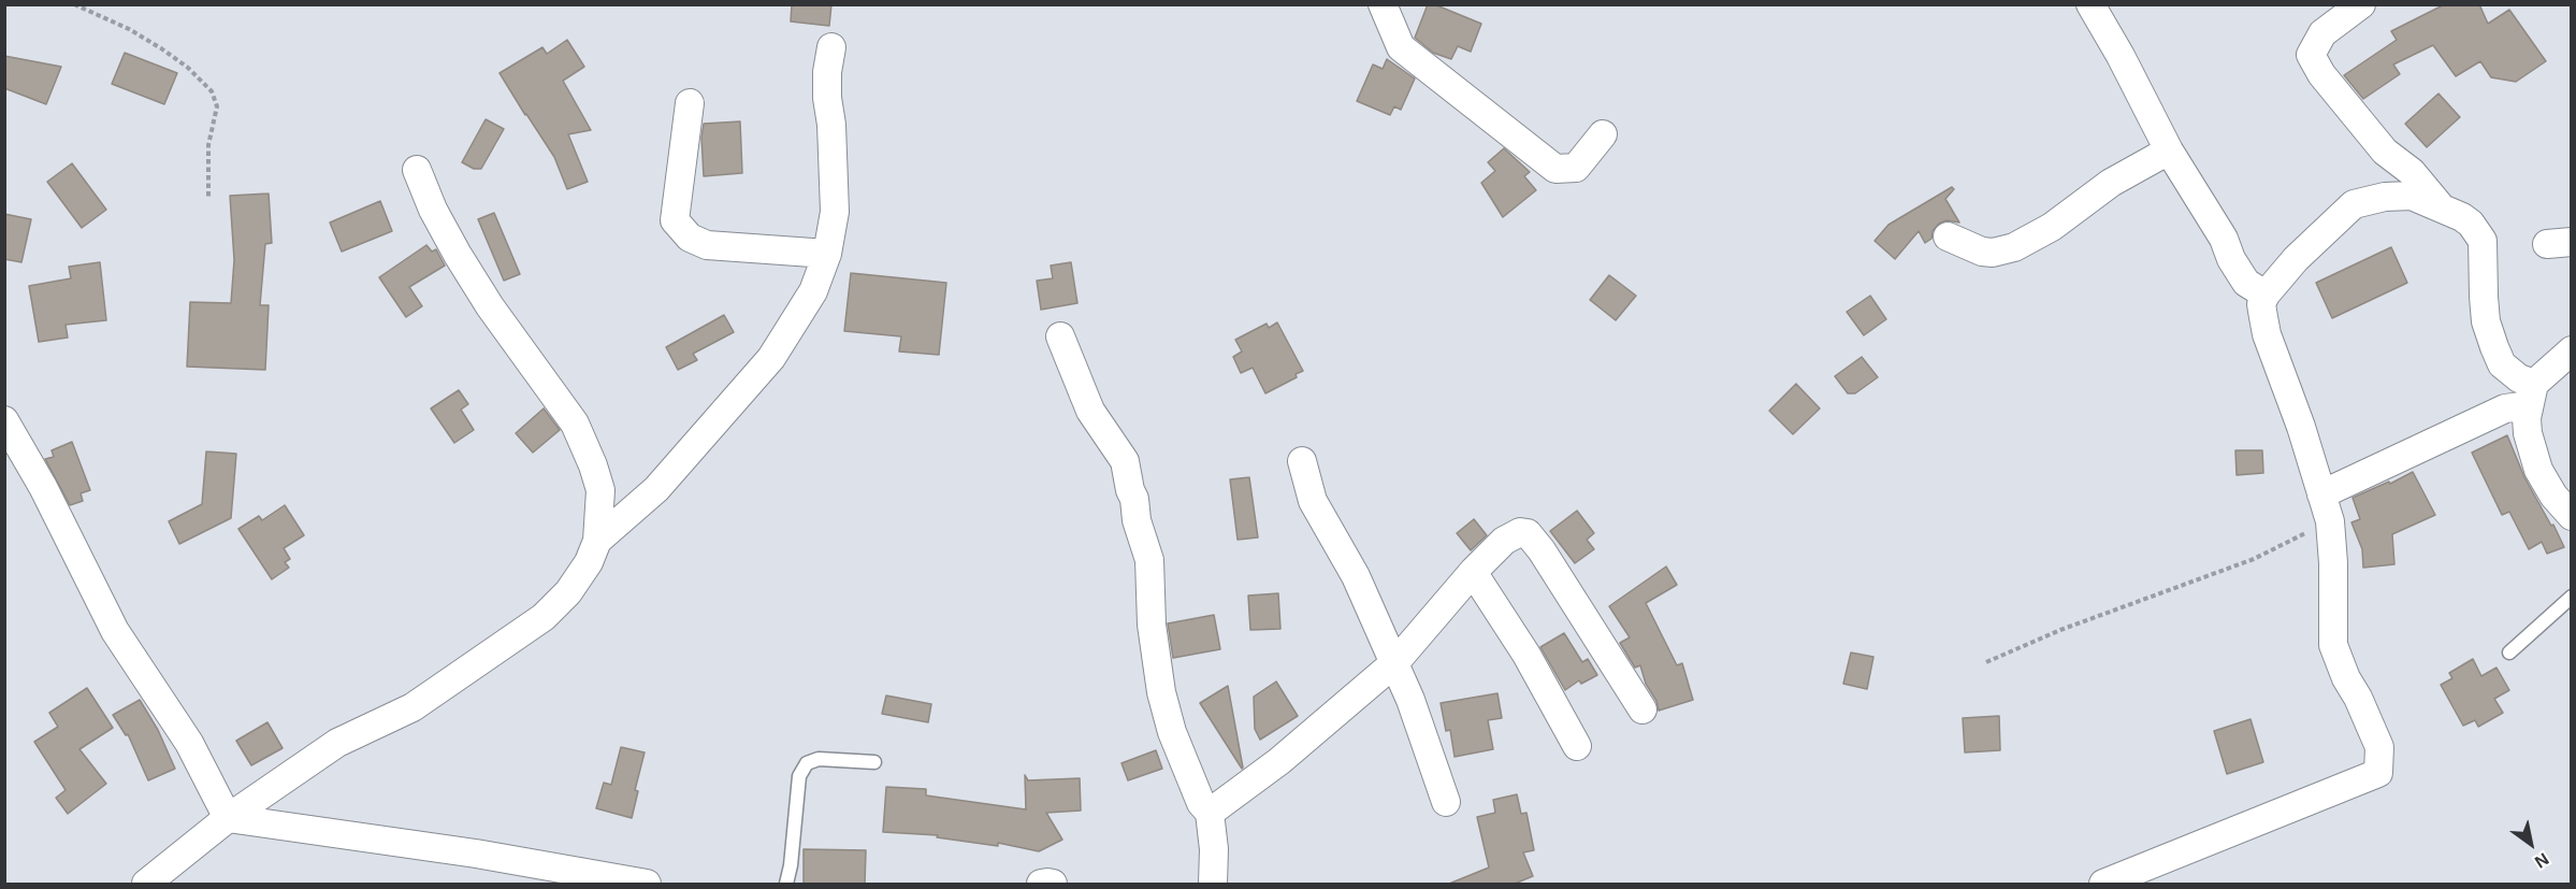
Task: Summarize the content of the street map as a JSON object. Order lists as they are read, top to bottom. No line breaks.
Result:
{"north":"bottom right"}
